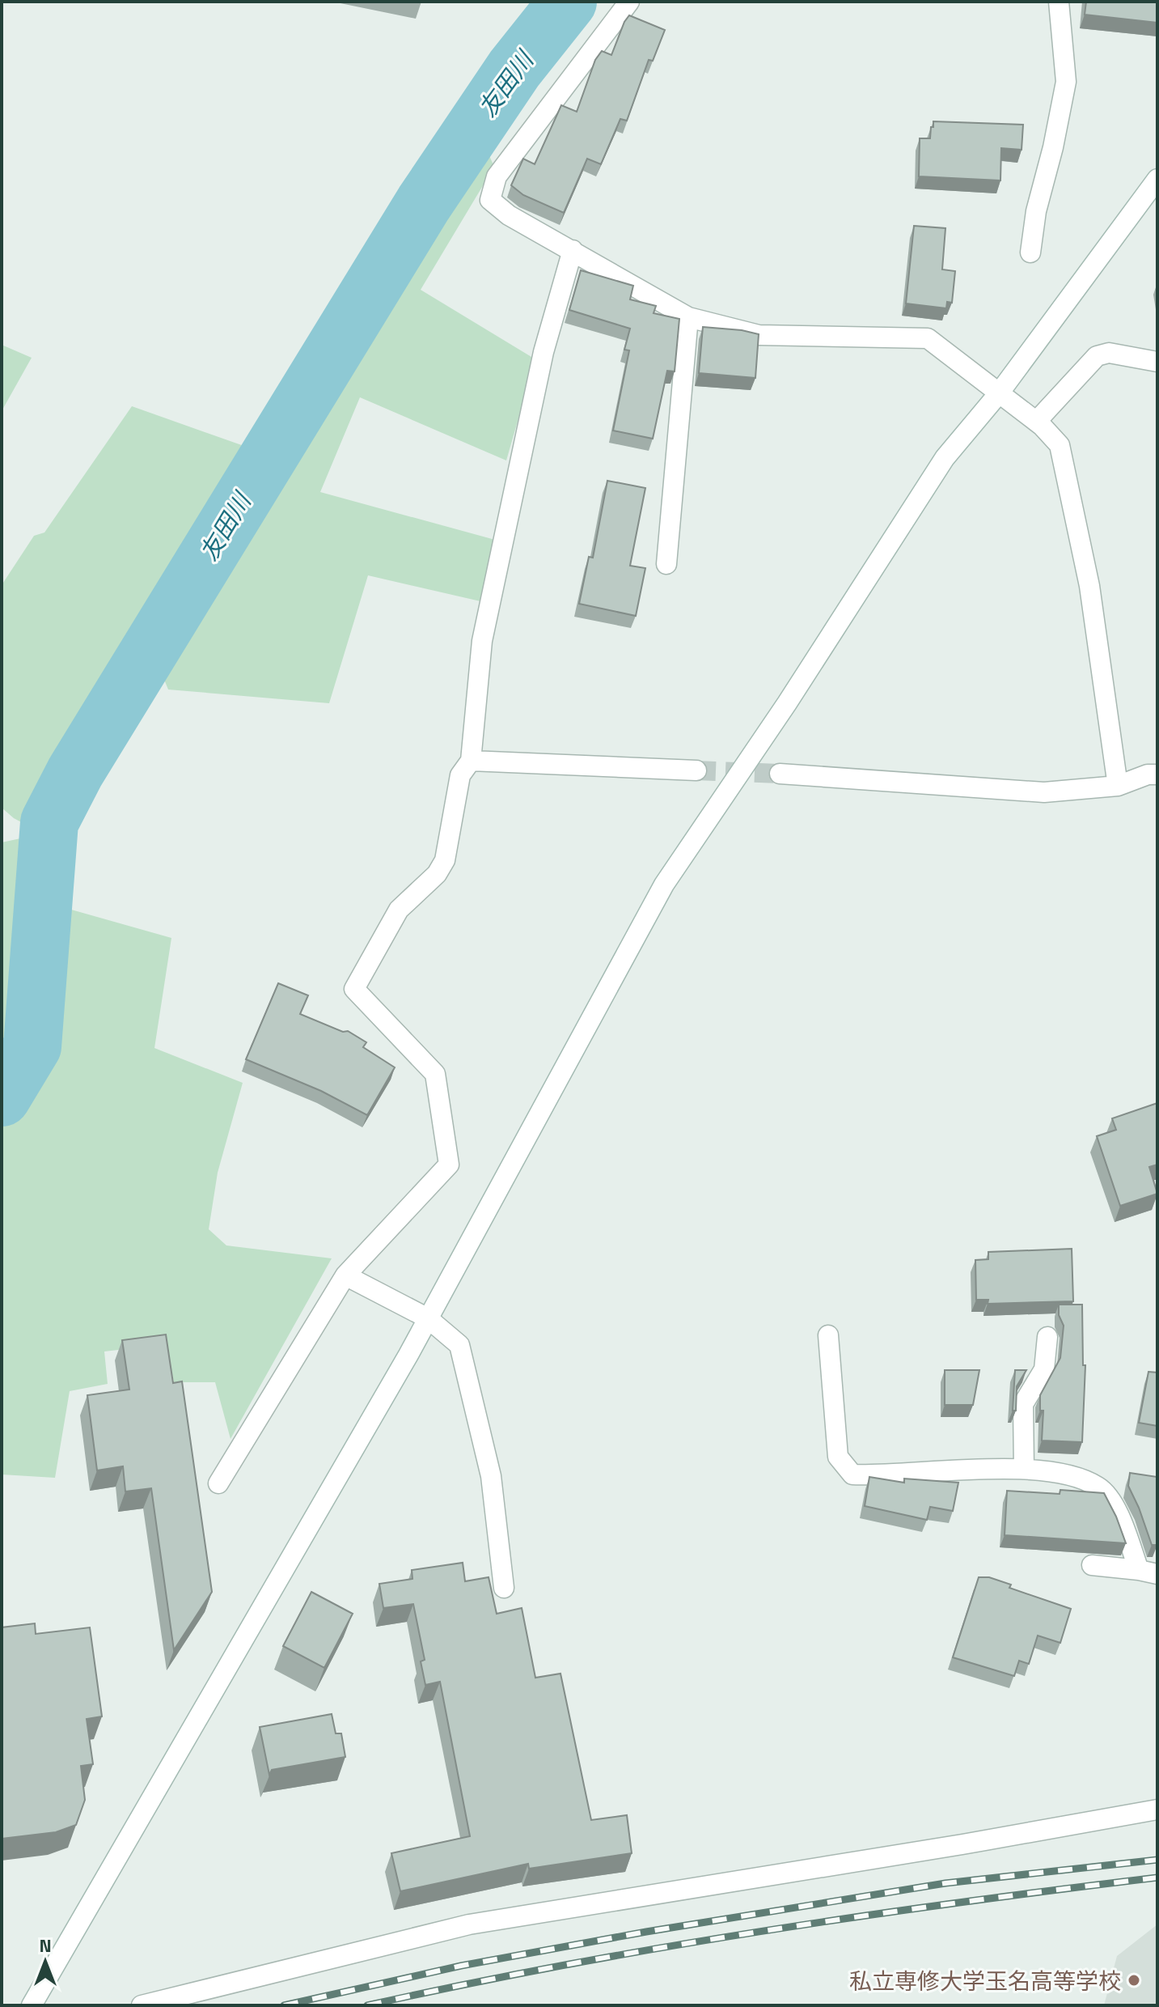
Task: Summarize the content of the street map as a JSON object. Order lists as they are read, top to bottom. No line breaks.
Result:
{"water":["友田川"],"places":["私立専修大学玉名高等学校"],"north":"top"}
